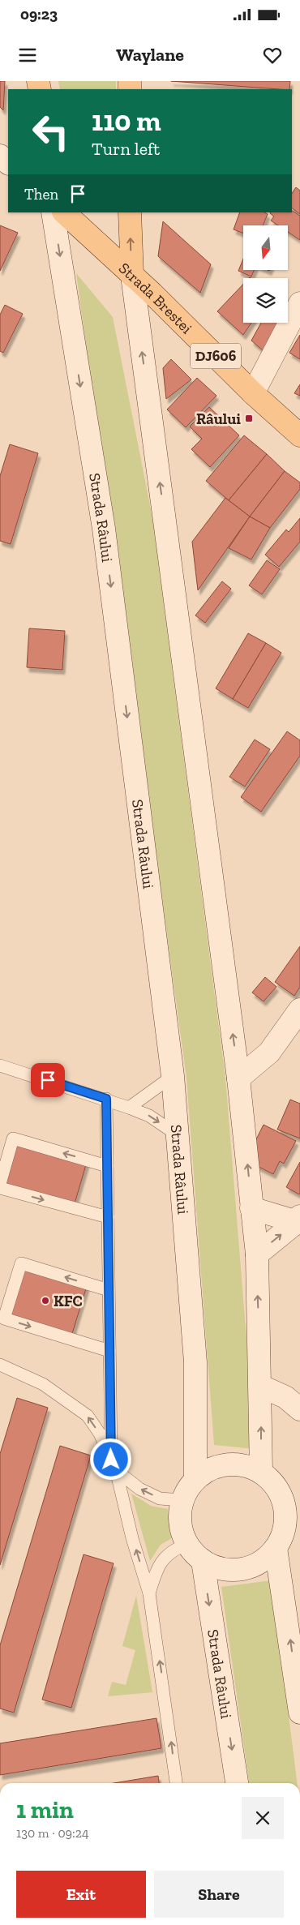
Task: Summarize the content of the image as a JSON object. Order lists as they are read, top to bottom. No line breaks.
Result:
{"streets":{"main road":["Strada Brestei","DJ606","Strada Râului"]},"places":{"transit":["Râului"],"other":["KFC"]},"north":"bottom","page":{"status":"09:23","header":"Waylane","turn":["110 m","Turn left"],"then":"Then","heading":["1 min","130 m · 09:24"],"buttons":["Exit","Share"]}}
